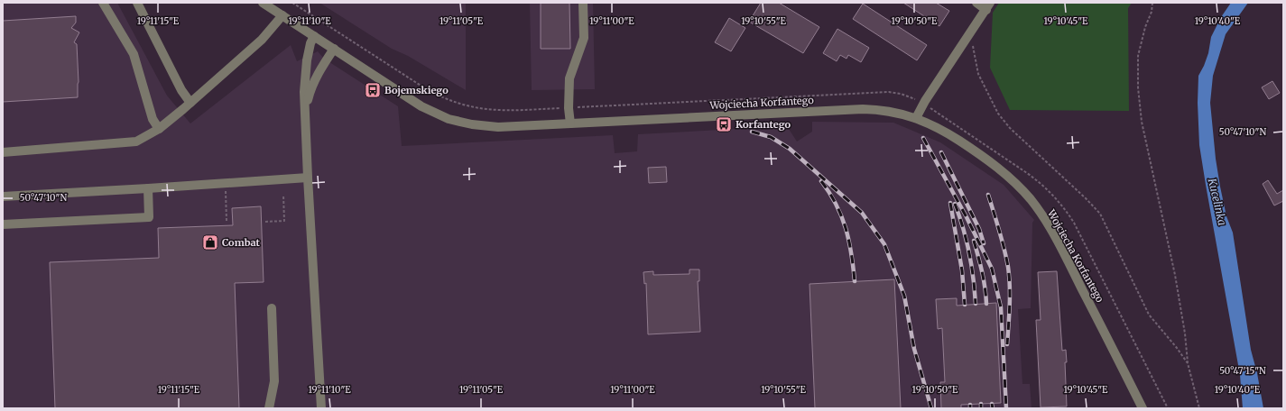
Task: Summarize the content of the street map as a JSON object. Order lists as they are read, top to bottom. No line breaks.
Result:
{"streets":{"street":["Wojciecha Korfantego"]},"water":["Kucelinka"],"places":{"bus stop":["Bojemskiego","Korfantego"],"shop":["Combat"]},"coordinates":["19°11'15\"E","19°11'10\"E","19°11'05\"E","19°11'00\"E","19°10'55\"E","19°10'50\"E","19°10'40\"E","19°10'45\"E","50°47'10\"N","50°47'15\"N"]}
